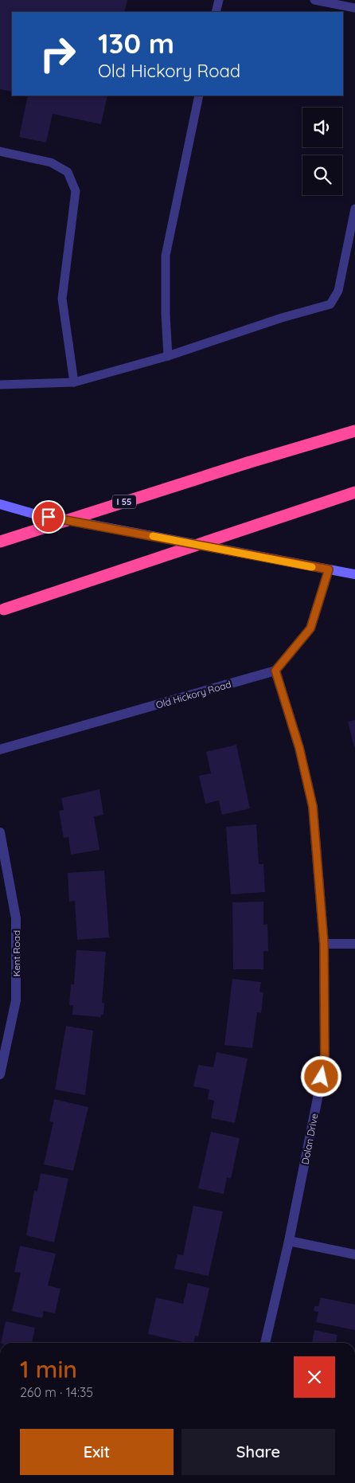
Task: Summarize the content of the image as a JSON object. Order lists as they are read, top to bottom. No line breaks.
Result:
{"streets":{"highway":["I 55"],"street":["Old Hickory Road","Kent Road","Dolan Drive"]},"crossings":[["Old Hickory Road","Dolan Drive"]],"page":{"turn":["130 m","Old Hickory Road"],"heading":["1 min","260 m · 14:35"],"buttons":["Exit","Share"]}}
